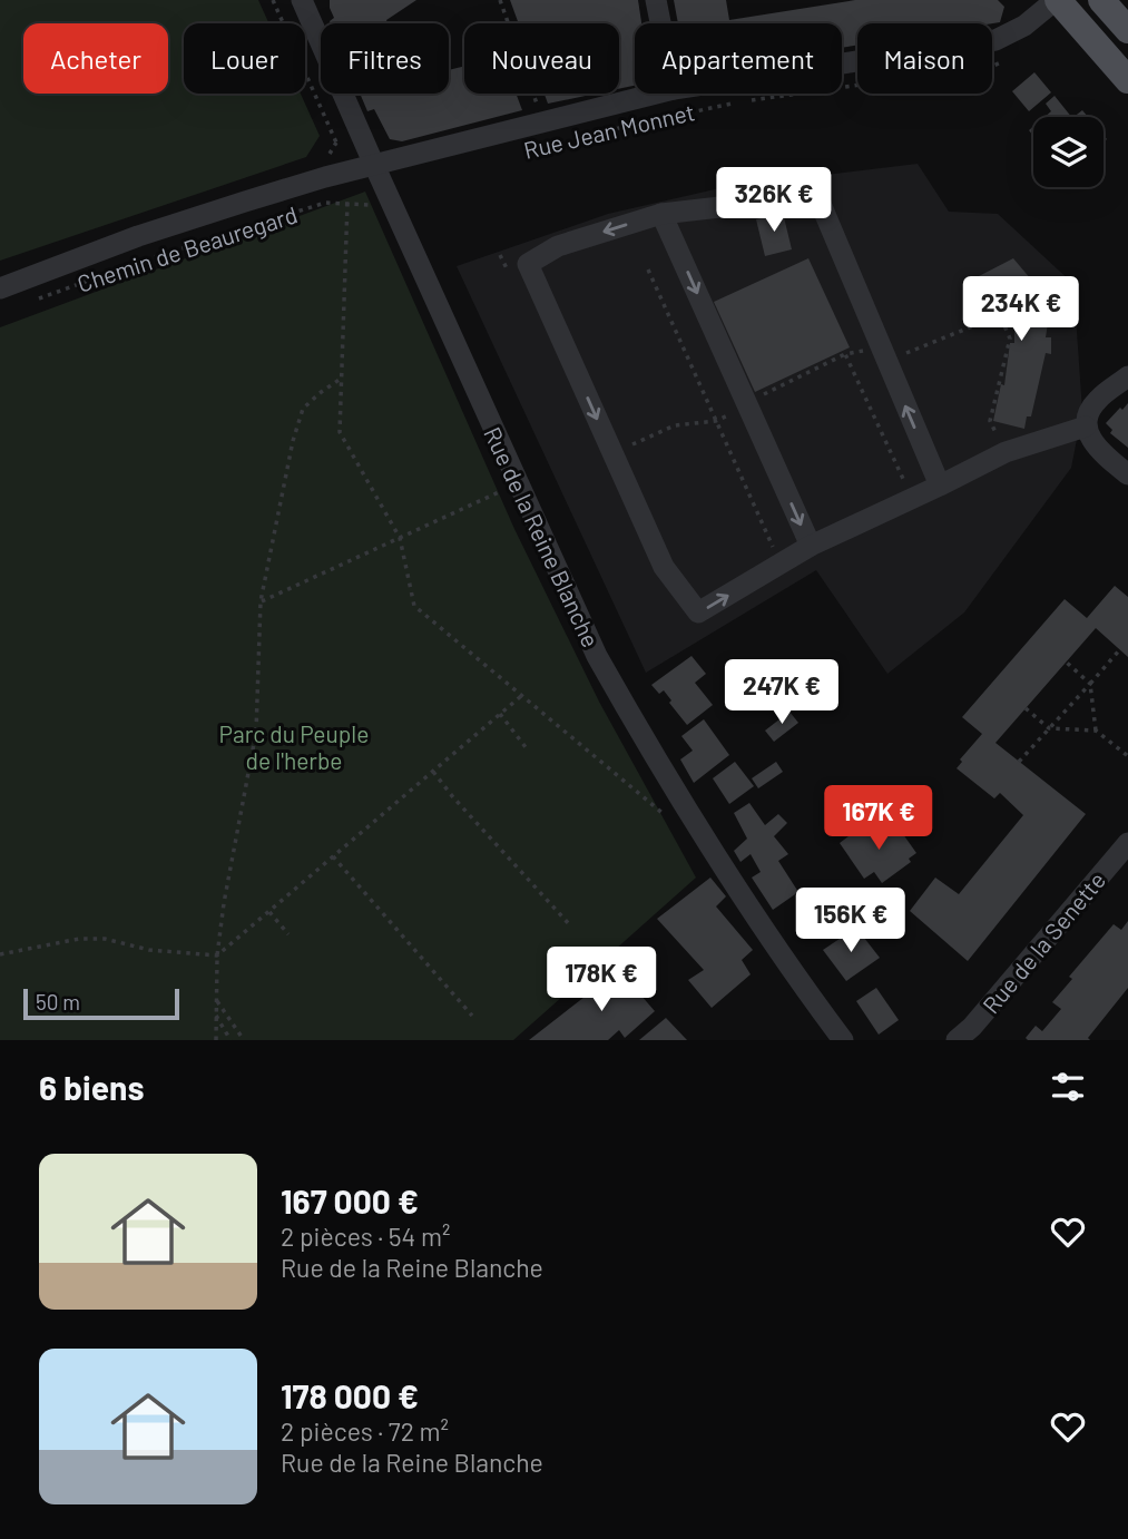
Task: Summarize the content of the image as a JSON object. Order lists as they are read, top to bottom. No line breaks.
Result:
{"streets":{"street":["Rue Jean Monnet","Chemin de Beauregard","Rue de la Reine Blanche","Rue de la Senette"]},"crossings":[["Rue Jean Monnet","Chemin de Beauregard"],["Rue Jean Monnet","Rue de la Reine Blanche"],["Chemin de Beauregard","Rue de la Reine Blanche"]],"parks":["Parc du Peuple de l'herbe"],"scale_bar":"50 m","page":{"chip":["Acheter","Louer","Filtres","Nouveau","Appartement","Maison"],"price":["326K €","234K €","247K €","167K €","156K €","178K €"],"scale":"50 m","heading":"6 biens","list":[{"name":"167 000 €","note":"2 pièces · 54 m² · Rue de la Reine Blanche"},{"name":"178 000 €","note":"2 pièces · 72 m² · Rue de la Reine Blanche"}]}}
